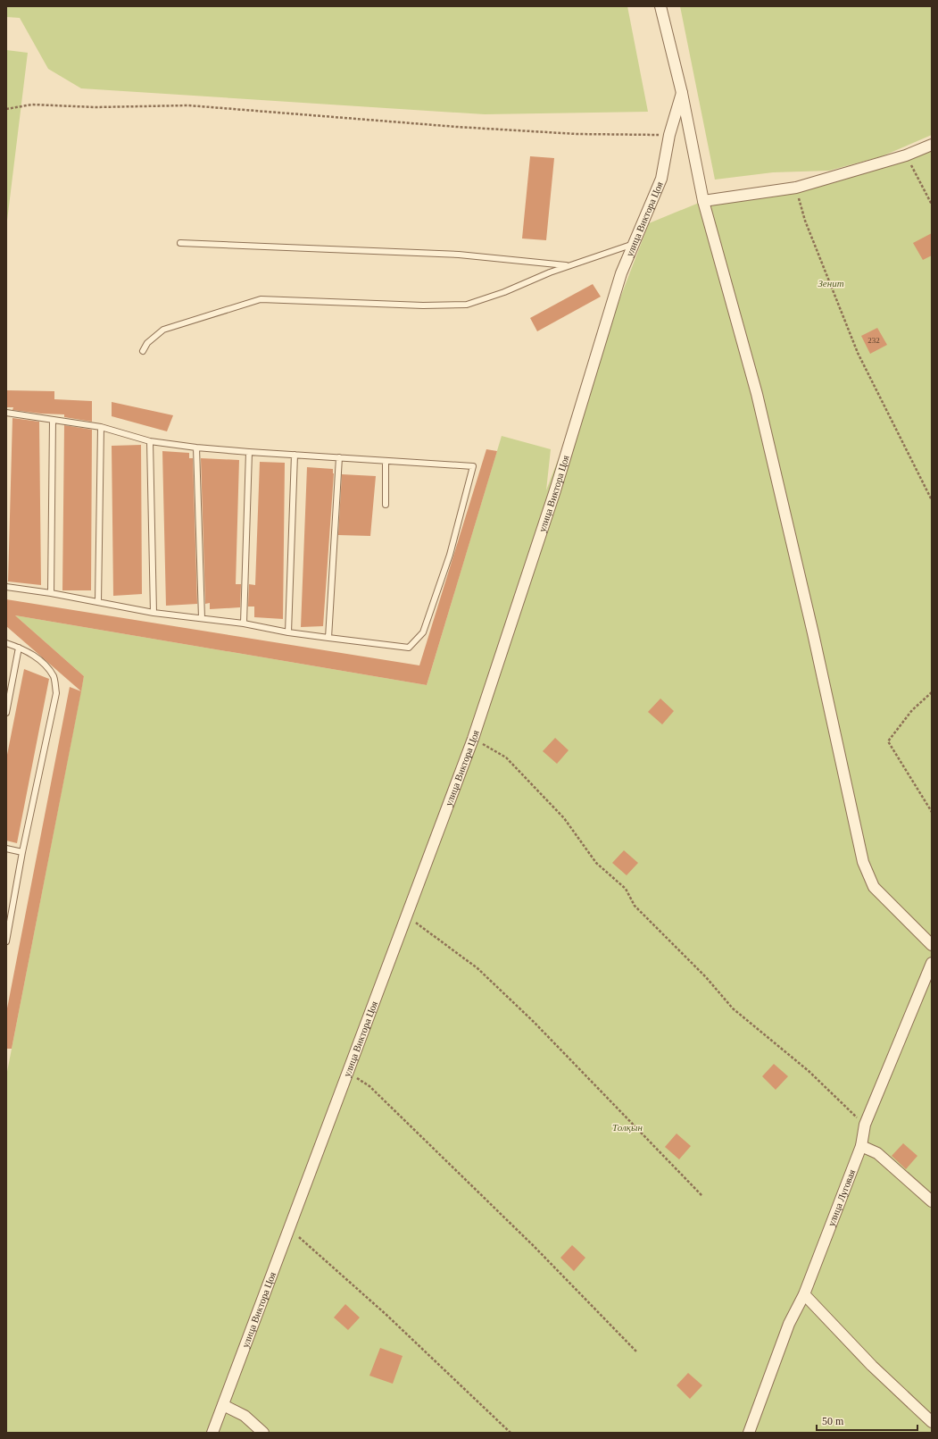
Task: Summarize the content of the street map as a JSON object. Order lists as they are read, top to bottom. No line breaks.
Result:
{"streets":{"street":["улица Виктора Цоя","улица Луговая"]},"parks":["Зенит","Толқын"],"house_numbers":["232"],"scale_bar":"50 m"}
